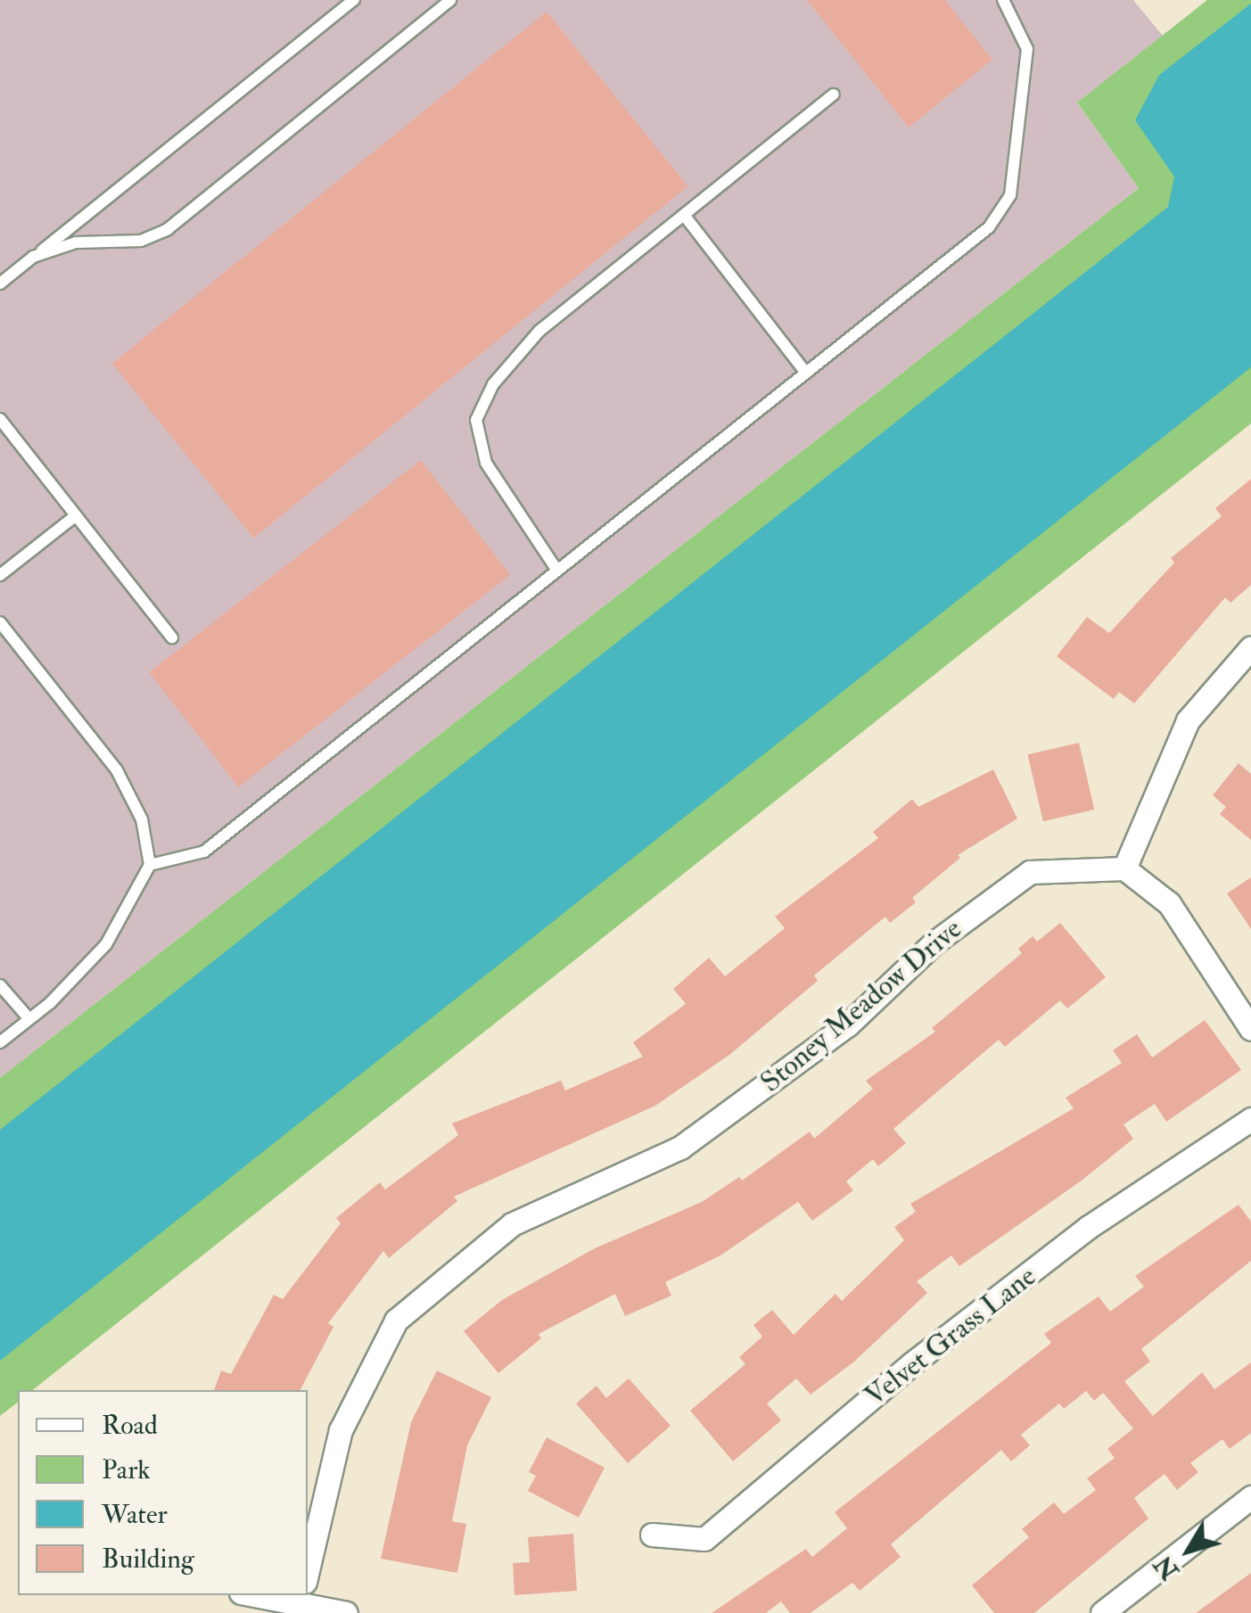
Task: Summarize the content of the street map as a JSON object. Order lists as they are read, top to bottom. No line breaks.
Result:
{"streets":{"street":["Stoney Meadow Drive","Velvet Grass Lane"]},"legend":["Road","Park","Water","Building"],"north":"bottom left"}
